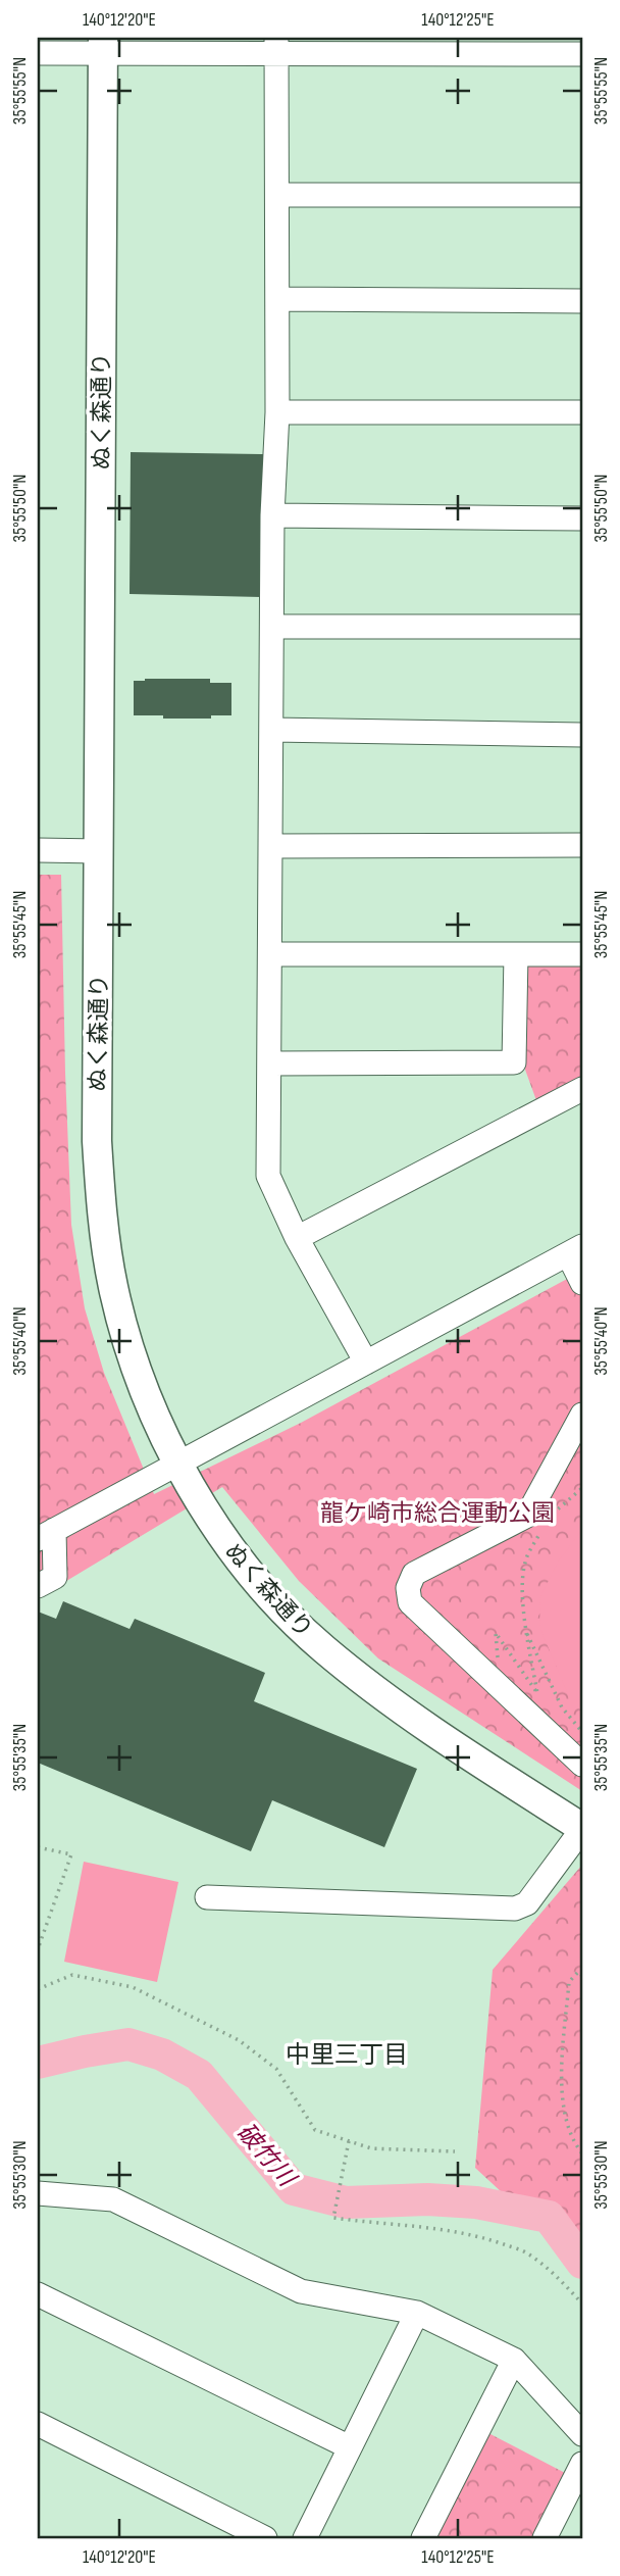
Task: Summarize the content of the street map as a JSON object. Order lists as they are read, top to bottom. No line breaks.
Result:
{"streets":{"main road":["ぬく森通り"]},"districts":["中里三丁目"],"water":["破竹川"],"parks":["龍ケ崎市総合運動公園"],"coordinates":["140°12'20\"E","140°12'25\"E","35°55'55\"N","35°55'50\"N","35°55'45\"N","35°55'40\"N","35°55'35\"N","35°55'30\"N"]}
